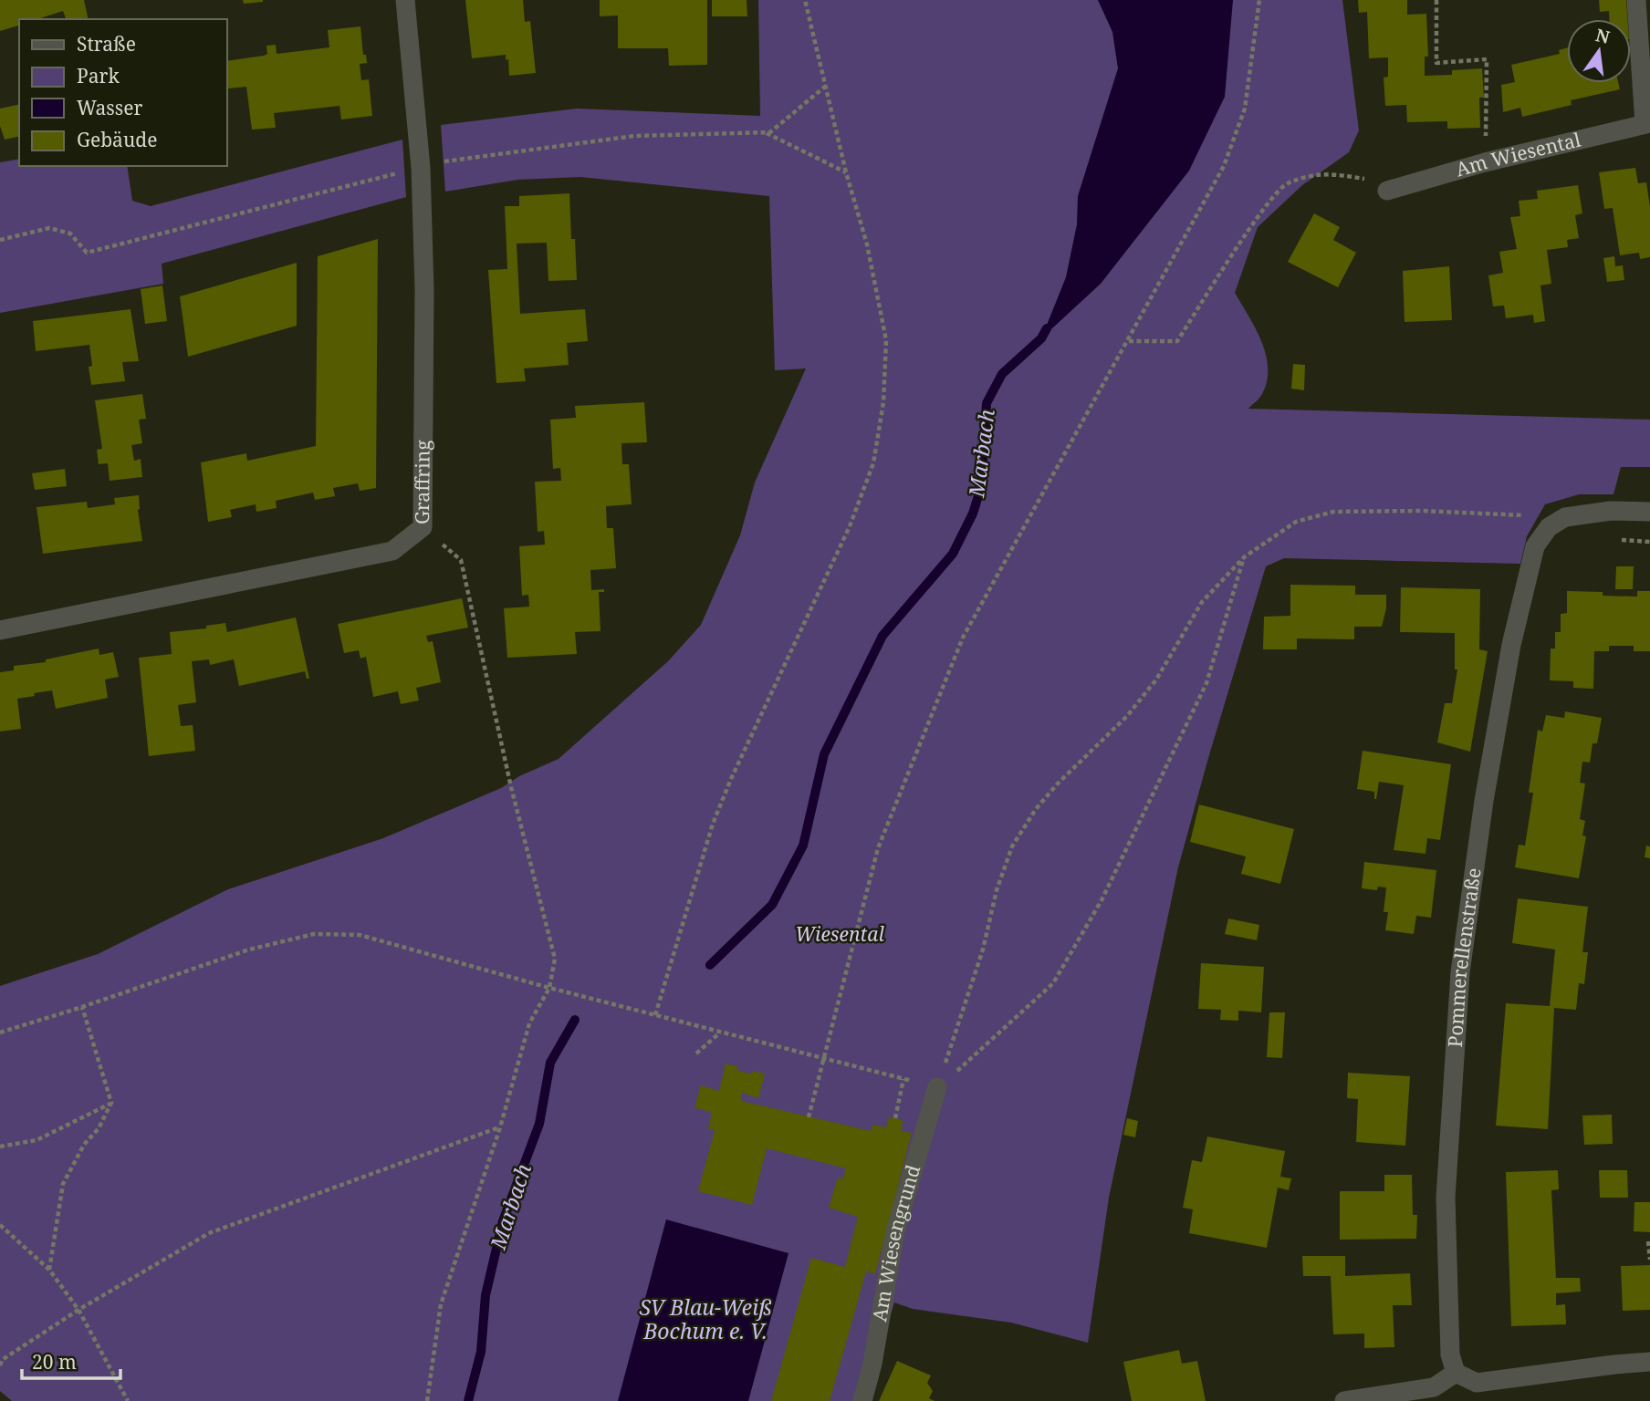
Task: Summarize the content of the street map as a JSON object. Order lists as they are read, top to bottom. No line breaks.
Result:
{"streets":{"street":["Am Wiesental","Graffring","Pommerellenstraße","Am Wiesengrund"]},"water":["Marbach","SV Blau-Weiß Bochum e. V."],"parks":["Wiesental"],"legend":["Straße","Park","Wasser","Gebäude"],"scale_bar":"20 m","north":"top"}
